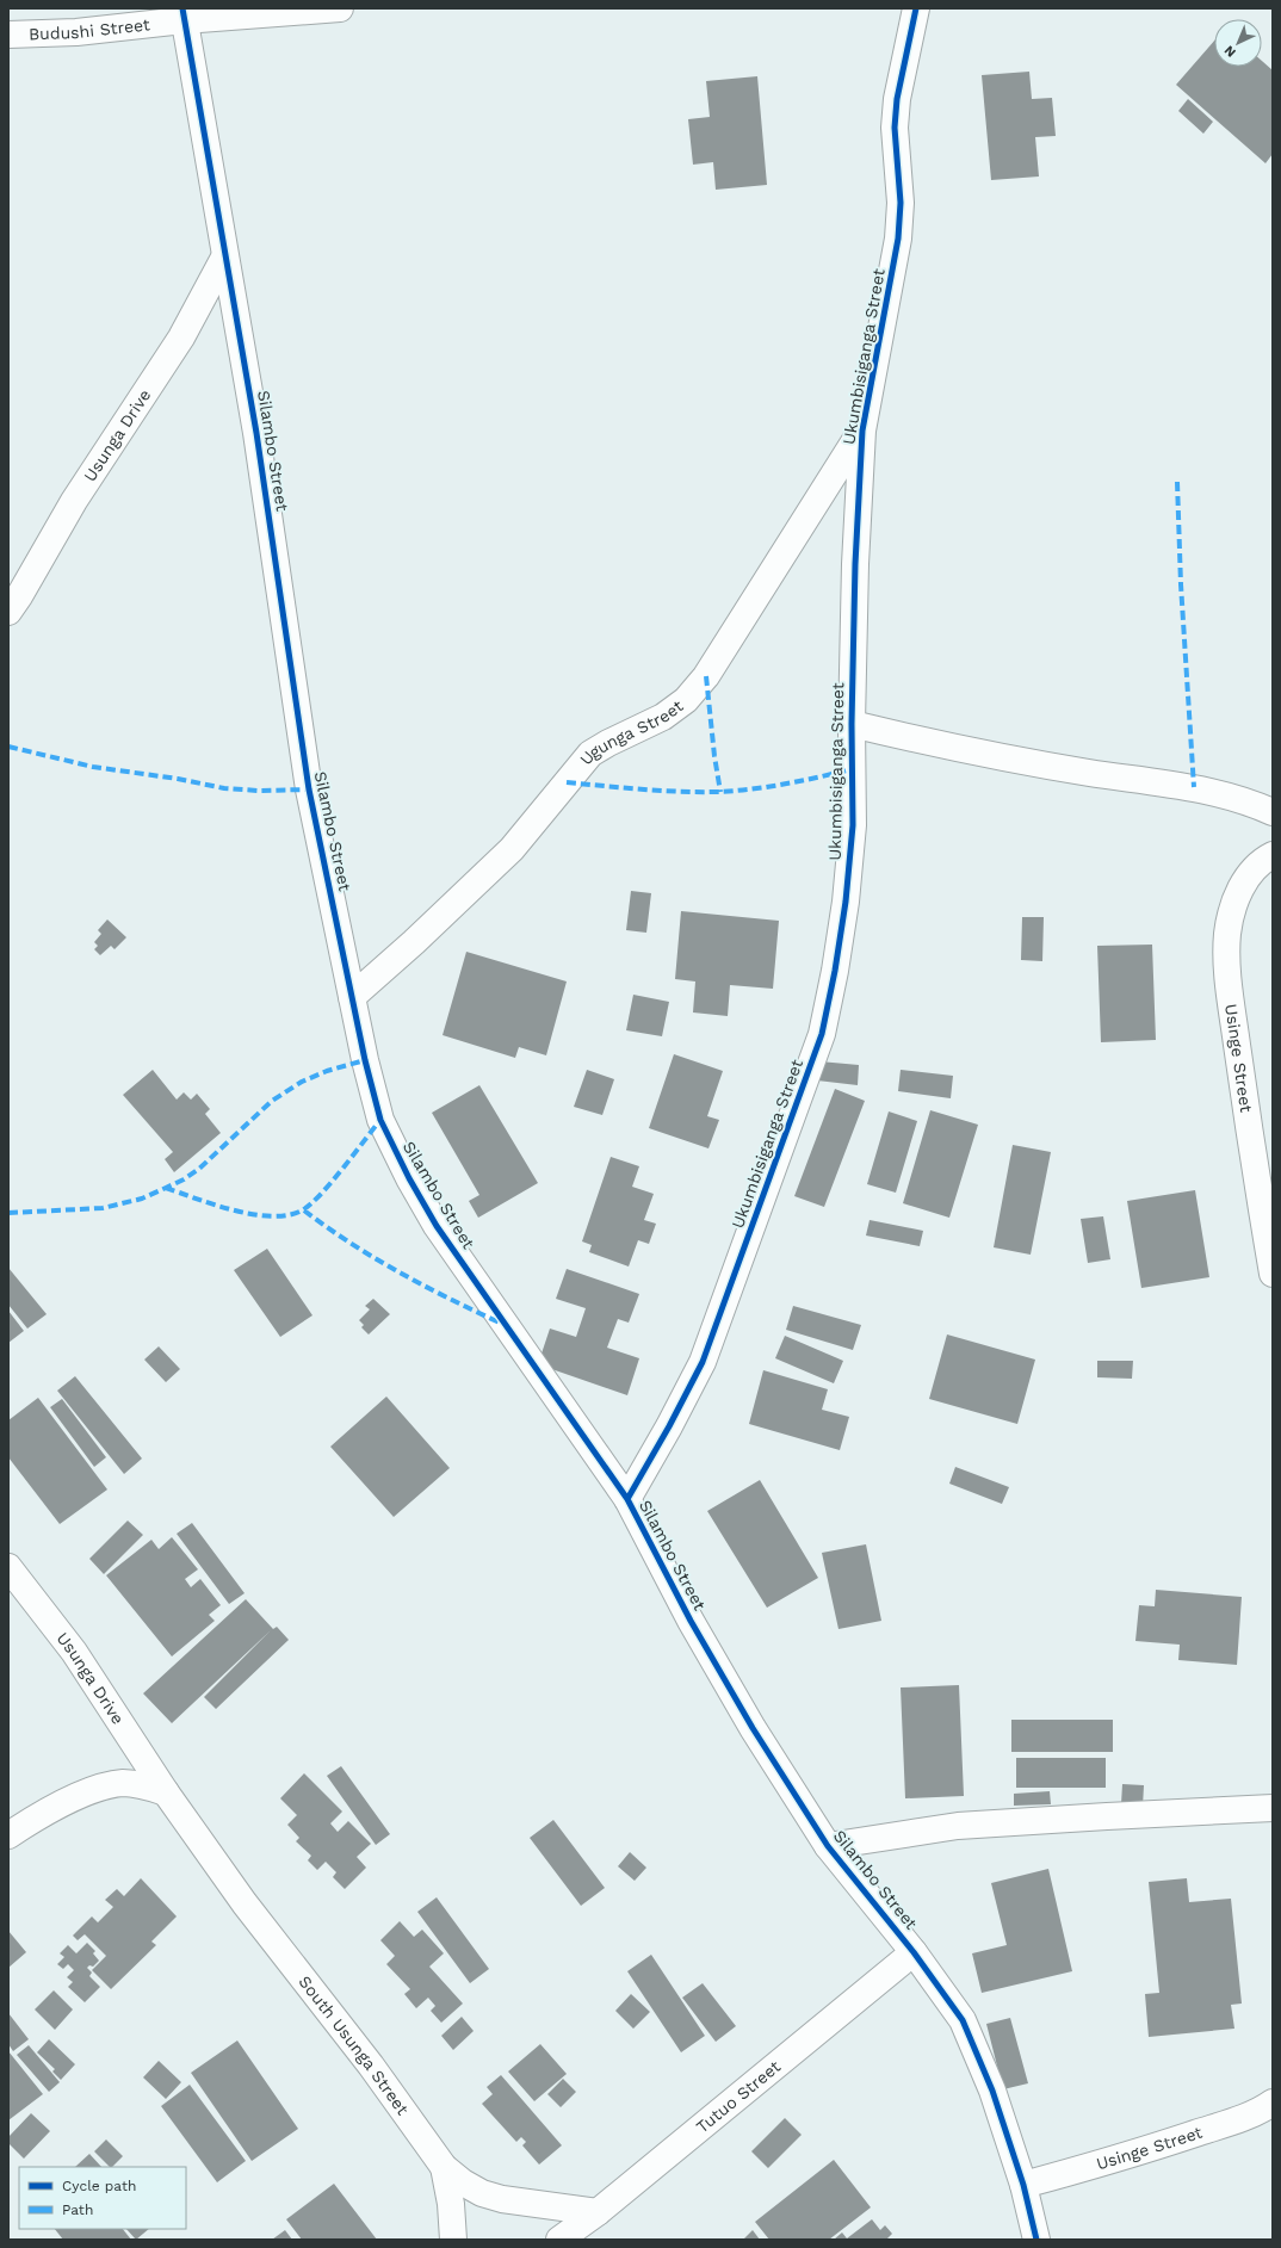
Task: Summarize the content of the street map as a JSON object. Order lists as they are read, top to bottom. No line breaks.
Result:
{"streets":{"street":["Budushi Street","Ukumbisiganga Street","Usunga Drive","Silambo Street","Ugunga Street","Usinge Street","South Usunga Street","Tutuo Street"]},"crossings":[["Budushi Street","Silambo Street"],["Ukumbisiganga Street","Silambo Street"],["Ukumbisiganga Street","Ugunga Street"],["Usunga Drive","Silambo Street"],["Usunga Drive","South Usunga Street"],["Silambo Street","Ugunga Street"],["Silambo Street","Usinge Street"],["Silambo Street","Tutuo Street"],["South Usunga Street","Tutuo Street"]],"legend":["Cycle path","Path"],"north":"bottom left"}
